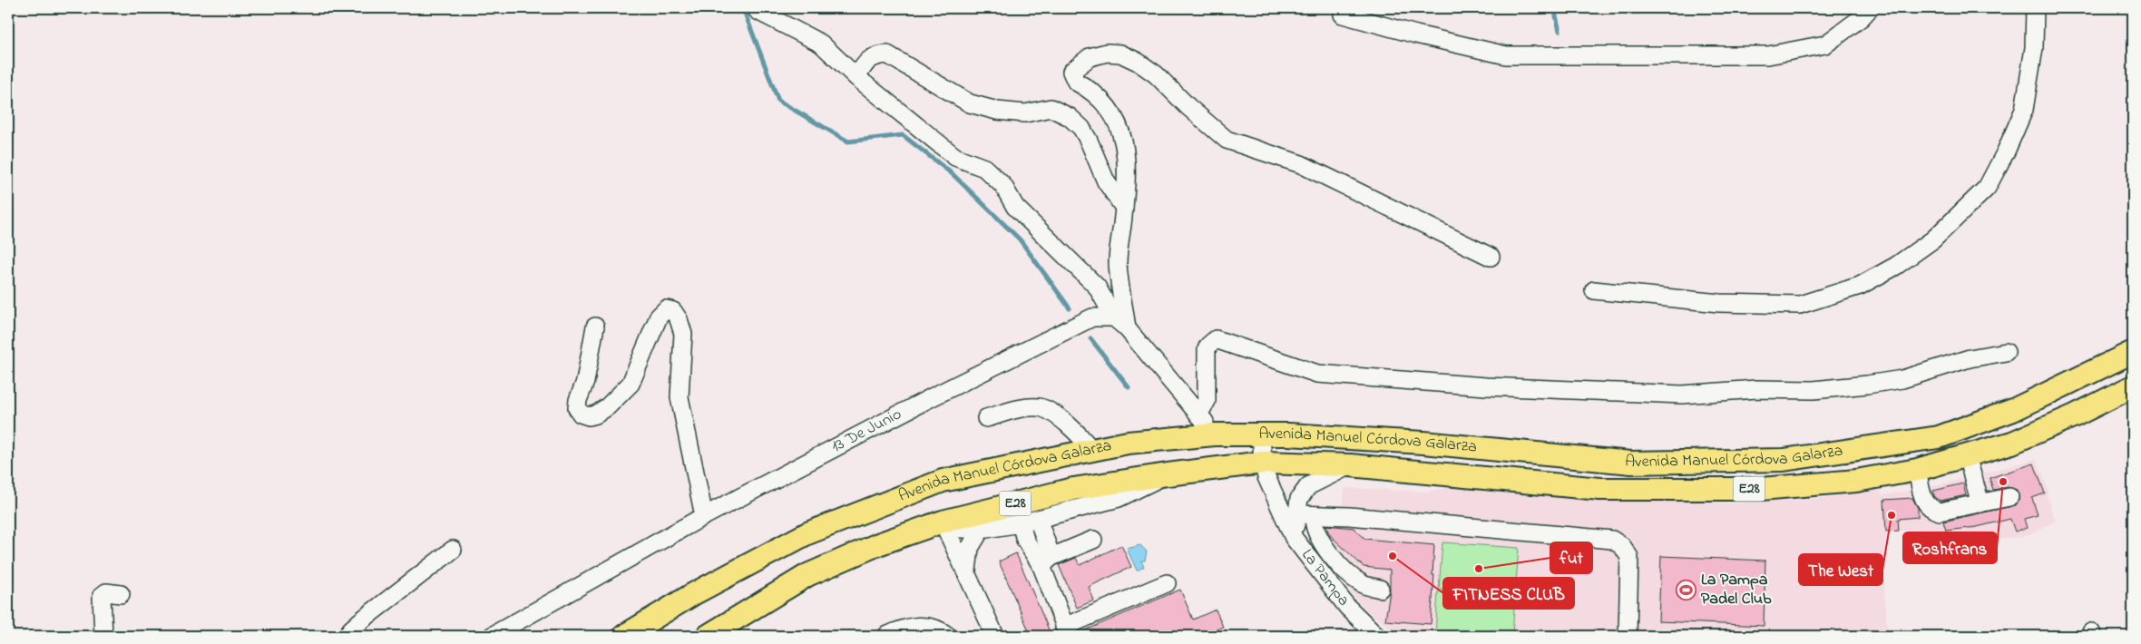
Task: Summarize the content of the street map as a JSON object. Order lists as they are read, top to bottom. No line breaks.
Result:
{"streets":{"main road":["Avenida Manuel Córdova Galarza","E28"],"street":["13 De Junio","La Pampa"]},"crossings":[["Avenida Manuel Córdova Galarza","La Pampa"]],"places":{"other":["Roshfrans","The West","FITNESS CLUB","fut"],"sports":["La Pampa Padel Club"]}}
